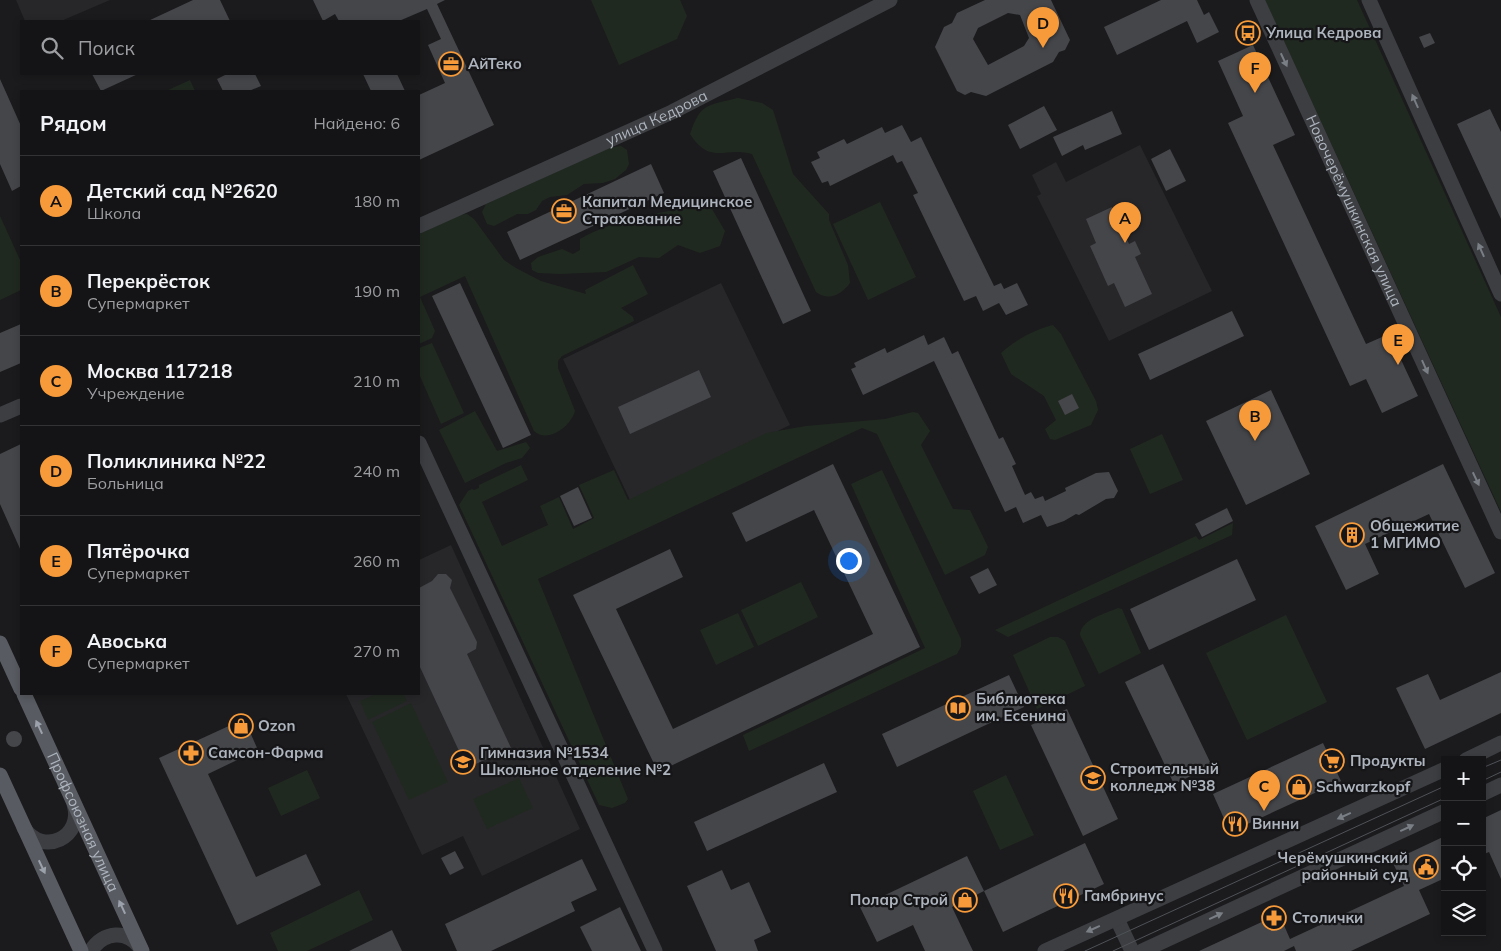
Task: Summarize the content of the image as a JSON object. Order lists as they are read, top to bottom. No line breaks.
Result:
{"streets":{"main road":["Профсоюзная улица"],"street":["улица Кедрова","Новочерёмушкинская улица"]},"places":{"bus stop":["Улица Кедрова"],"office":["АйТеко","Капитал Медицинское Страхование"],"building":["Общежитие 1 МГИМО"],"library":["Библиотека им. Есенина"],"shop":["Ozon","Schwarzkopf","Полар Строй"],"pharmacy":["Самсон-Фарма","Столички"],"supermarket":["Продукты"],"school or university":["Гимназия №1534 Школьное отделение №2","Строительный колледж №38"],"restaurant":["Винни","Гамбринус"],"public building":["Черёмушкинский районный суд"]},"page":{"pins":["D","F","A","E","B","C"],"search":"Поиск","heading":["Рядом","Найдено: 6"],"list":[{"mark":"A","name":"Детский сад №2620","note":"Школа","value":"180 m"},{"mark":"B","name":"Перекрёсток","note":"Супермаркет","value":"190 m"},{"mark":"C","name":"Москва 117218","note":"Учреждение","value":"210 m"},{"mark":"D","name":"Поликлиника №22","note":"Больница","value":"240 m"},{"mark":"E","name":"Пятёрочка","note":"Супермаркет","value":"260 m"},{"mark":"F","name":"Авоська","note":"Супермаркет","value":"270 m"}],"map_buttons":["+","−"]}}
